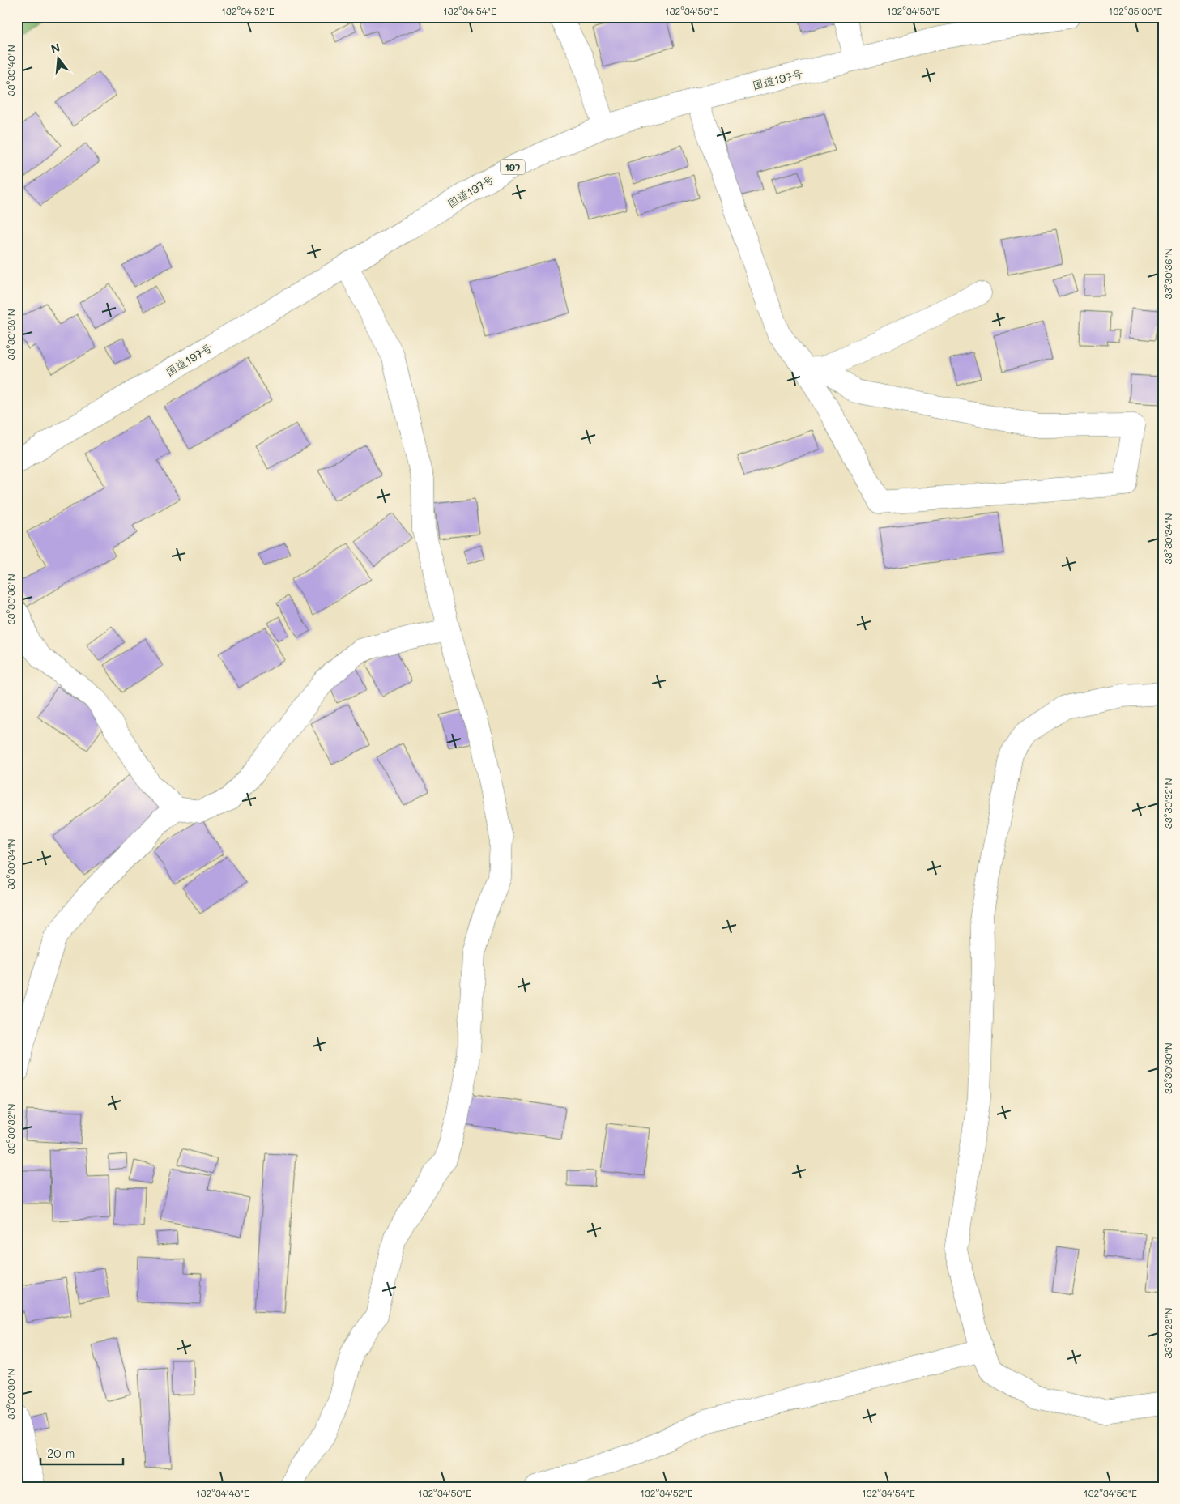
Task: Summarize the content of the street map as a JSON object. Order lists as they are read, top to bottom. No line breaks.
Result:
{"streets":{"main road":["国道197号","197"]},"scale_bar":"20 m","north":"top","coordinates":["132°34'52\"E","132°34'54\"E","132°34'56\"E","132°34'58\"E","132°35'00\"E","33°30'40\"N","33°30'36\"N","33°30'38\"N","33°30'34\"N","33°30'32\"N","33°30'30\"N","33°30'28\"N","132°34'48\"E","132°34'50\"E"]}
